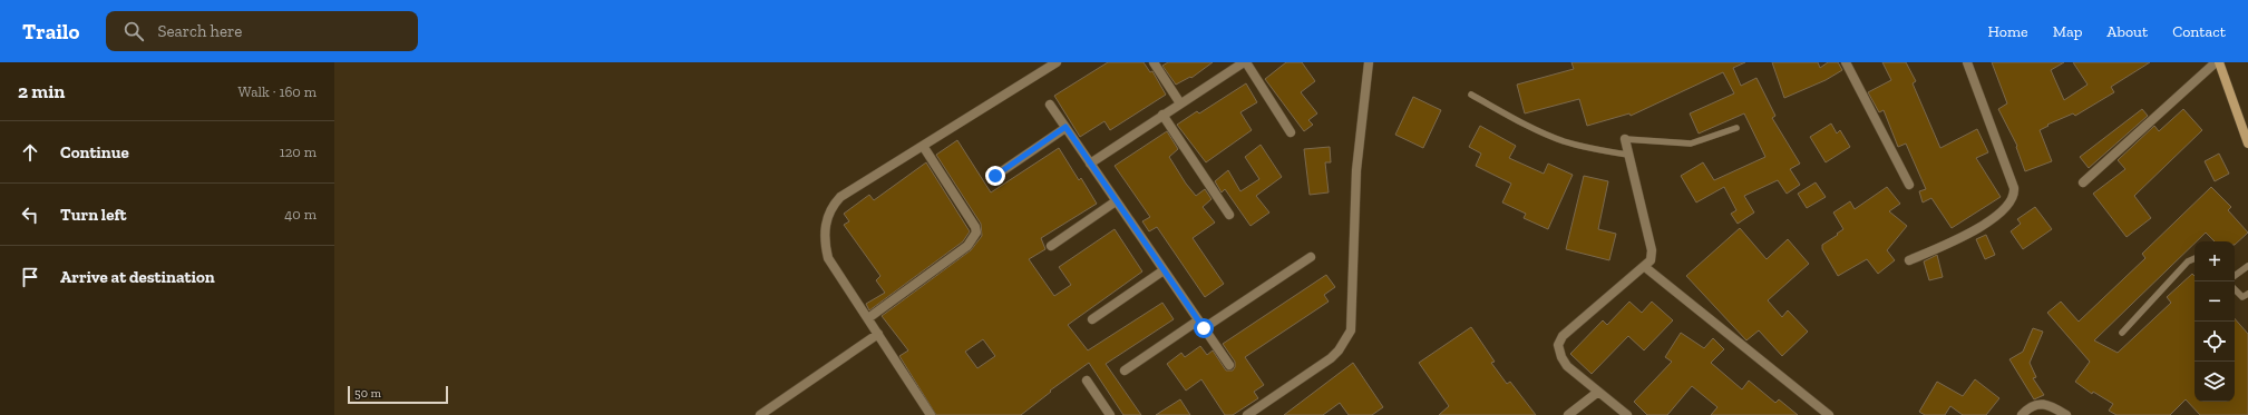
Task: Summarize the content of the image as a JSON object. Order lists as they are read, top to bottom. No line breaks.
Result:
{"scale_bar":"50 m","page":{"header":"Trailo","search":"Search here","nav":["Home","Map","About","Contact"],"heading":["2 min","Walk · 160 m"],"list":[["Continue","120 m"],["Turn left","40 m"],"Arrive at destination"],"map_buttons":["+","−"],"scale":"50 m"}}
